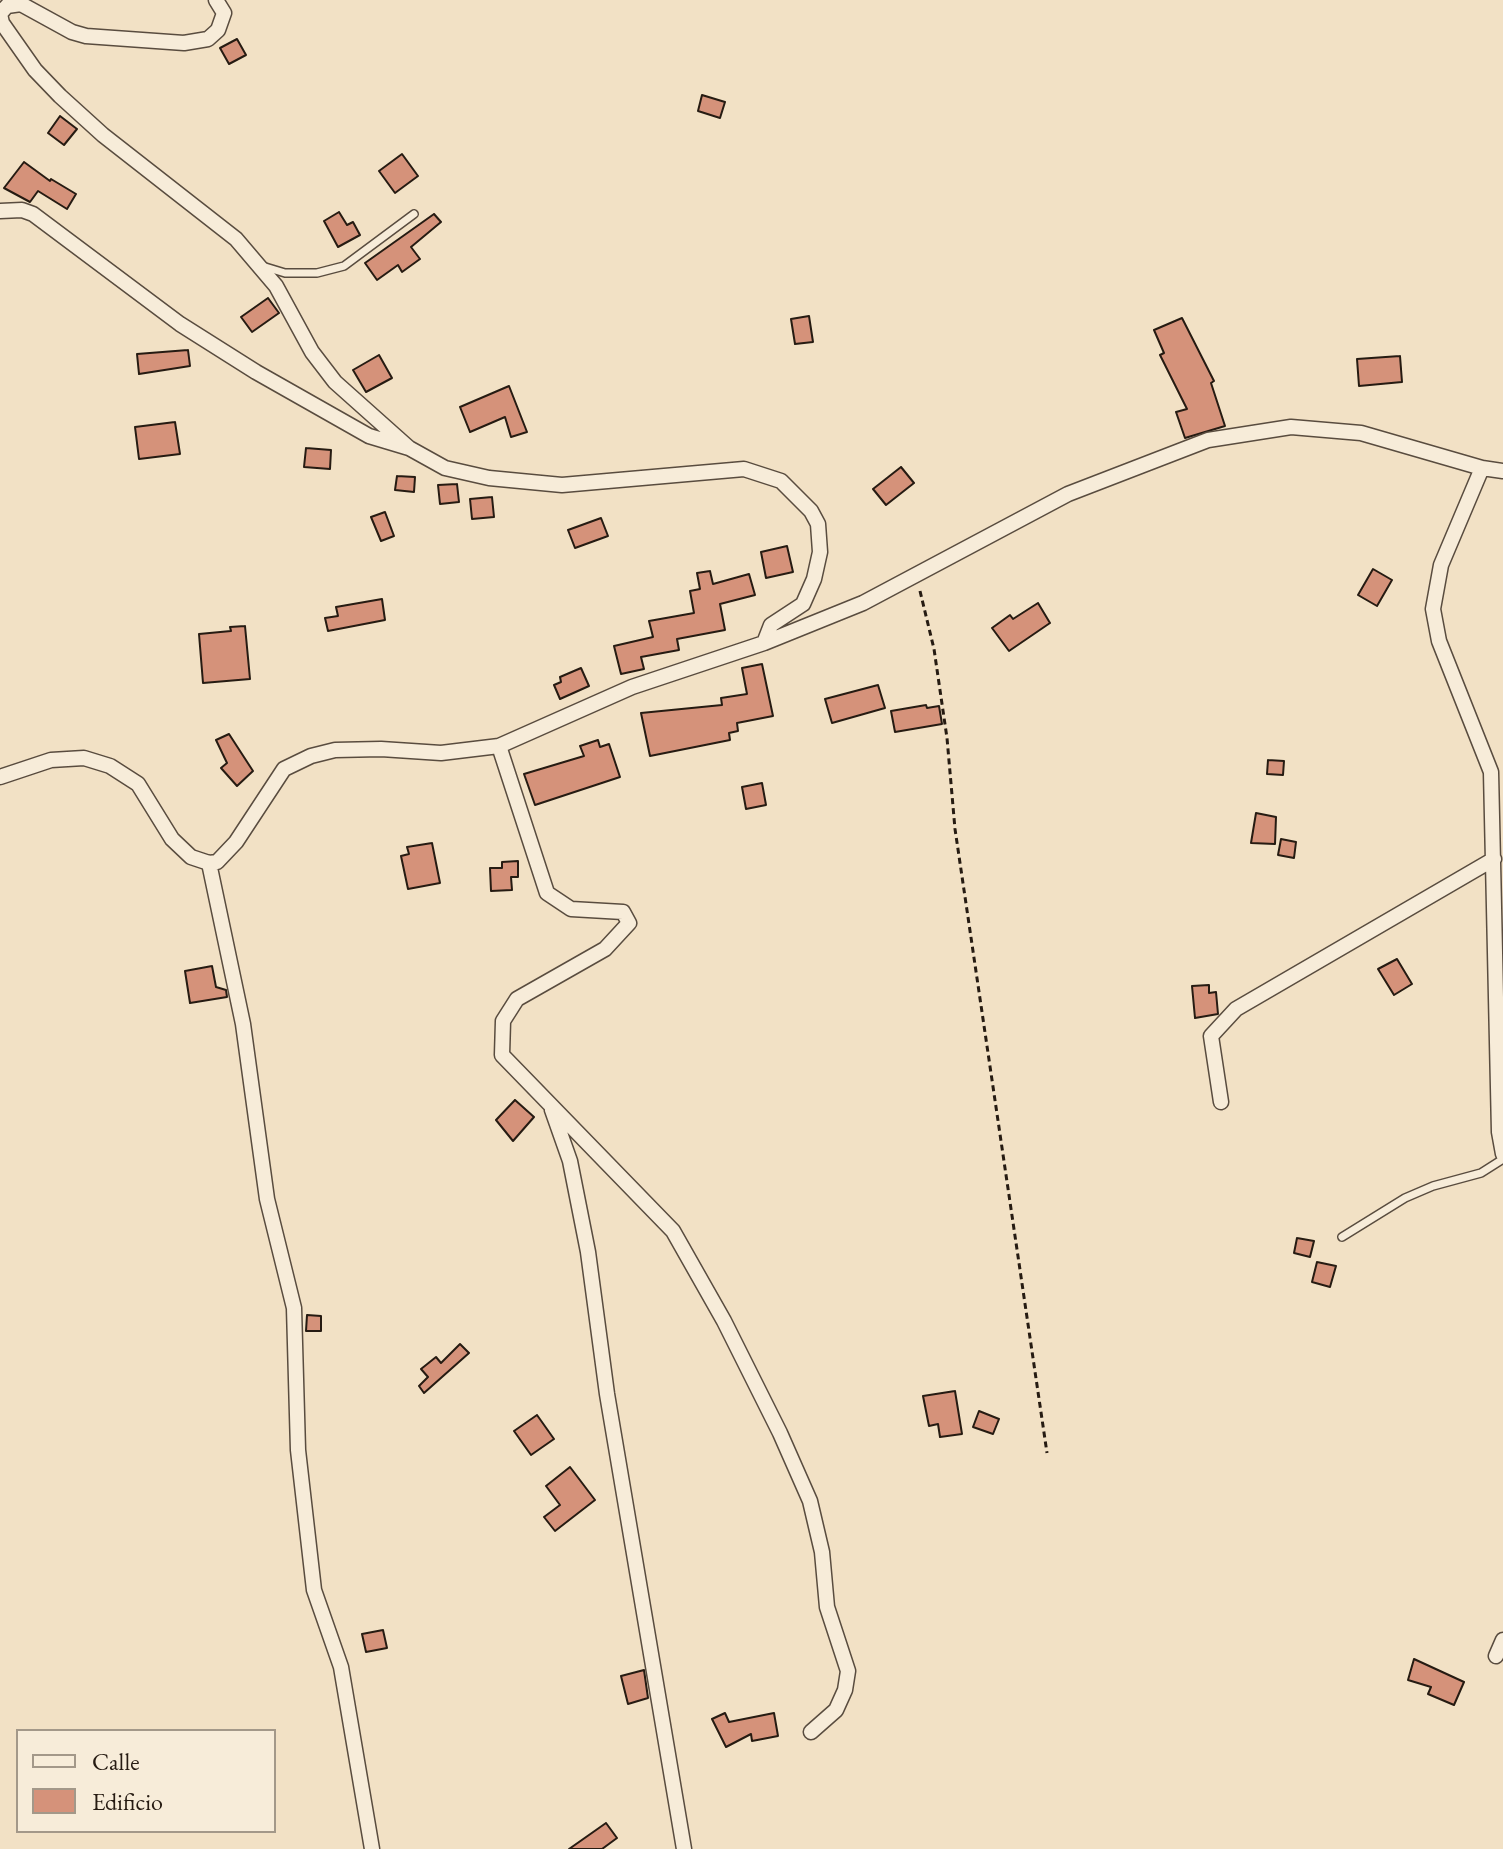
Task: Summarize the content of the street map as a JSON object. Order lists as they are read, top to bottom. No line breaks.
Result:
{"legend":["Calle","Edificio"]}
